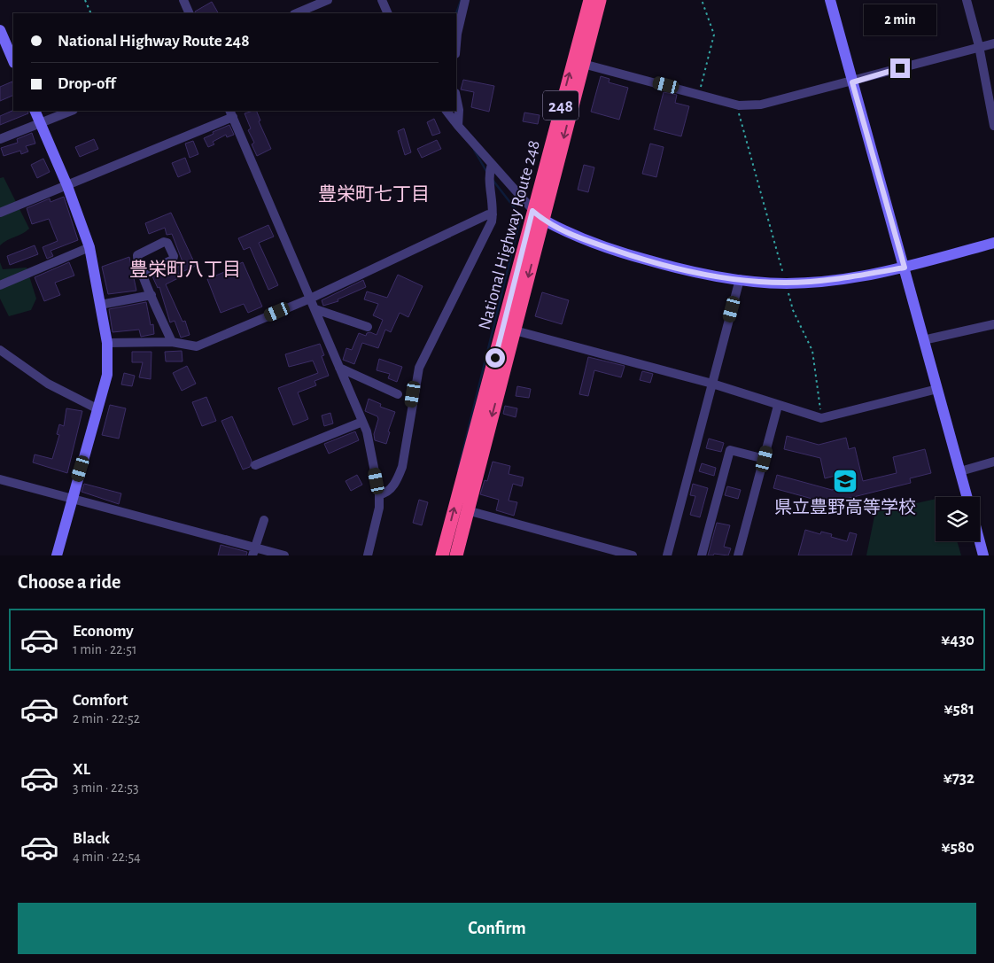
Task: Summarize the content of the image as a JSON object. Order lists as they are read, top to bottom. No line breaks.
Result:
{"streets":{"highway":["248","National Highway Route 248"]},"districts":["豊栄町七丁目","豊栄町八丁目"],"places":{"school or university":["県立豊野高等学校"]},"page":{"bubble":"2 min","banner":["National Highway Route 248","Drop-off"],"heading":"Choose a ride","list":[{"name":"Economy","note":"1 min · 22:51","value":"¥430"},{"name":"Comfort","note":"2 min · 22:52","value":"¥581"},{"name":"XL","note":"3 min · 22:53","value":"¥732"},{"name":"Black","note":"4 min · 22:54","value":"¥580"}],"buttons":"Confirm"}}
